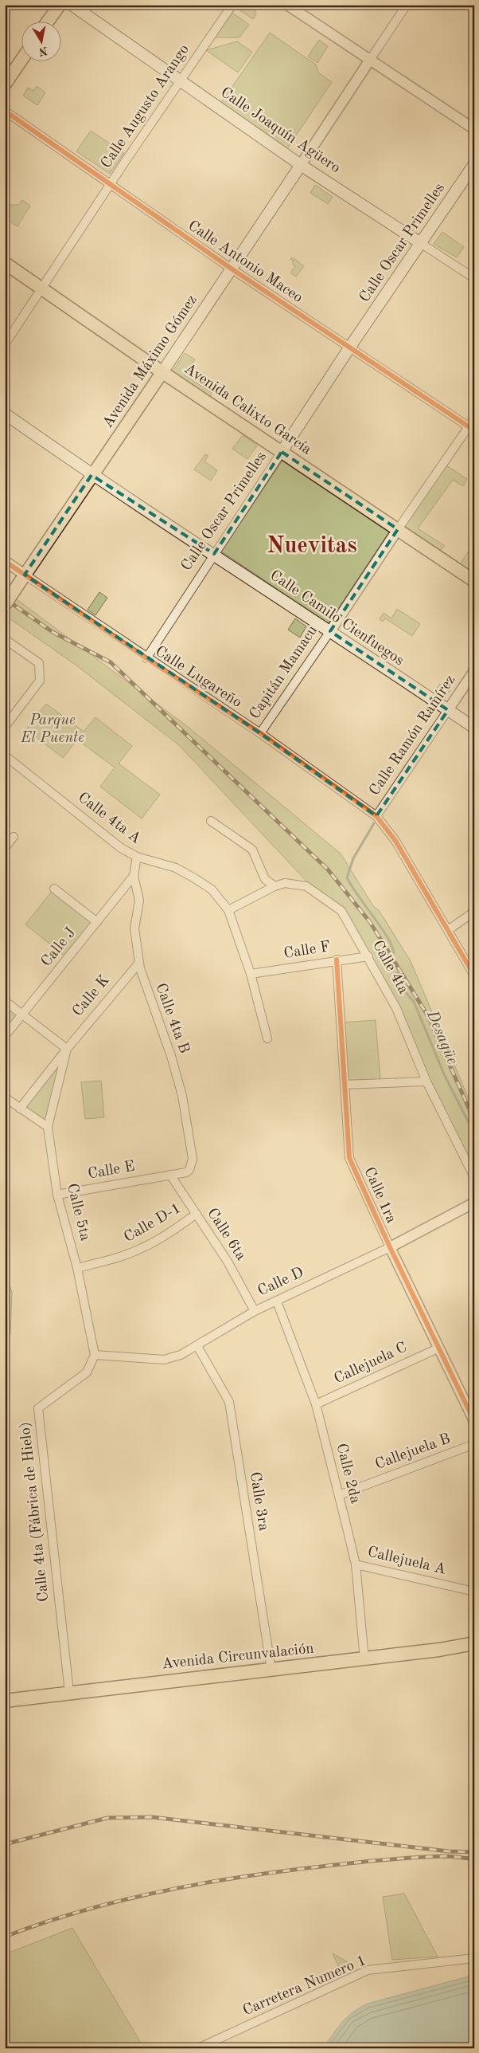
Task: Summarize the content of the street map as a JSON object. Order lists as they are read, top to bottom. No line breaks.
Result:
{"streets":{"highway":["Avenida Circunvalación"],"main road":["Calle Joaquín Agüero","Calle Oscar Primelles","Avenida Máximo Gómez","Avenida Calixto García","Calle Camilo Cienfuegos"],"street":["Calle Augusto Arango","Calle Antonio Maceo","Capitán Mamacu","Calle Lugareño","Calle Ramón Ramírez","Calle 4ta A","Calle J","Calle F","Calle 4ta","Calle K","Calle 4ta B","Calle E","Calle 1ra","Calle 5ta","Calle D-1","Calle 6ta","Calle D","Callejuela C","Callejuela B","Calle 2da","Calle 3ra","Calle 4ta (Fábrica de Hielo)","Callejuela A","Carretera Numero 1"]},"crossings":[["Calle Augusto Arango","Calle Joaquín Agüero"],["Calle Augusto Arango","Calle Antonio Maceo"],["Calle Augusto Arango","Avenida Calixto García"],["Calle Joaquín Agüero","Calle Oscar Primelles"],["Calle Joaquín Agüero","Avenida Máximo Gómez"],["Calle Oscar Primelles","Calle Antonio Maceo"],["Calle Oscar Primelles","Avenida Calixto García"],["Calle Oscar Primelles","Calle Camilo Cienfuegos"],["Calle Oscar Primelles","Calle Lugareño"],["Calle Antonio Maceo","Avenida Máximo Gómez"],["Avenida Máximo Gómez","Avenida Calixto García"],["Avenida Máximo Gómez","Calle Camilo Cienfuegos"],["Avenida Máximo Gómez","Calle Lugareño"],["Avenida Calixto García","Capitán Mamacu"],["Calle Camilo Cienfuegos","Capitán Mamacu"],["Calle Camilo Cienfuegos","Calle Ramón Ramírez"],["Capitán Mamacu","Calle Lugareño"],["Calle Lugareño","Calle Ramón Ramírez"],["Calle 4ta A","Calle F"],["Calle 4ta A","Calle 4ta"],["Calle 4ta A","Calle 4ta B"],["Calle J","Calle 4ta B"],["Calle F","Calle 4ta"],["Calle F","Calle 1ra"],["Calle K","Calle 4ta B"],["Calle K","Calle 5ta"],["Calle 4ta B","Calle E"],["Calle 4ta B","Calle 6ta"],["Calle E","Calle 5ta"],["Calle E","Calle 6ta"],["Calle 1ra","Calle D"],["Calle 1ra","Callejuela C"],["Calle 5ta","Calle D-1"],["Calle 5ta","Calle D"],["Calle 5ta","Calle 4ta (Fábrica de Hielo)"],["Calle D-1","Calle 6ta"],["Calle 6ta","Calle D"],["Calle D","Calle 2da"],["Calle D","Calle 3ra"],["Calle D","Calle 4ta (Fábrica de Hielo)"],["Callejuela C","Calle 2da"],["Callejuela B","Calle 2da"],["Calle 2da","Callejuela A"],["Calle 2da","Avenida Circunvalación"],["Calle 3ra","Avenida Circunvalación"],["Calle 4ta (Fábrica de Hielo)","Avenida Circunvalación"]],"districts":["Nuevitas"],"water":["Desagüe"],"parks":["Parque El Puente"],"north":"bottom"}
